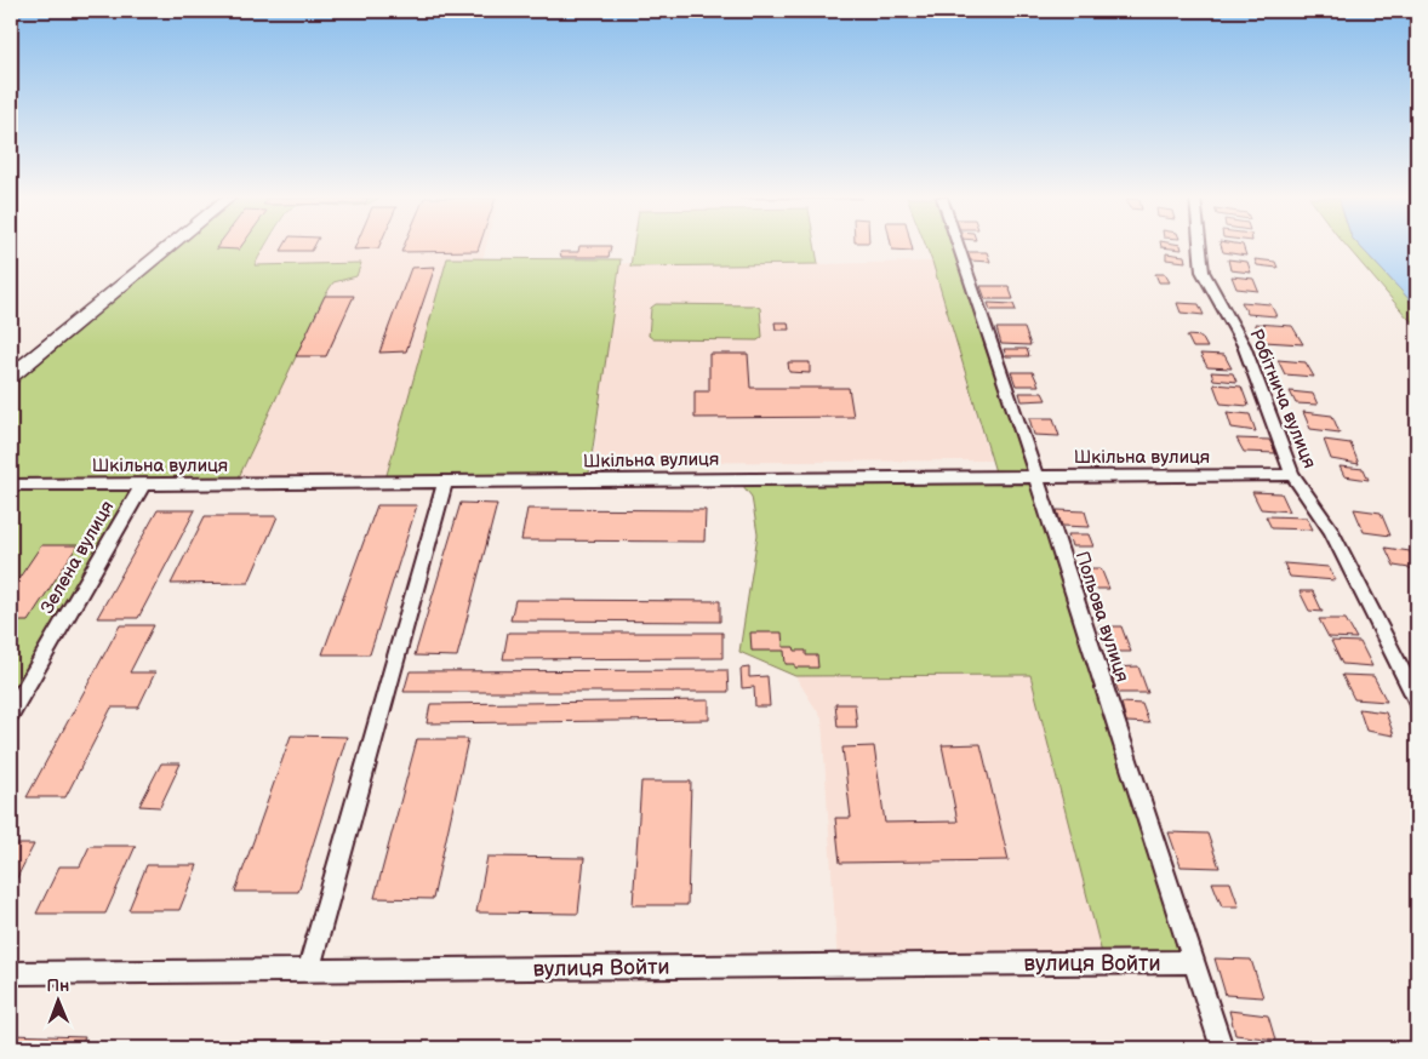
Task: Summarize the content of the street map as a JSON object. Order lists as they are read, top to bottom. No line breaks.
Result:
{"streets":{"street":["Робітнича вулиця","Шкільна вулиця","Зелена вулиця","Польова вулиця","вулиця Войти"]},"crossings":[["Робітнича вулиця","Шкільна вулиця"],["Шкільна вулиця","Зелена вулиця"],["Шкільна вулиця","Польова вулиця"],["Польова вулиця","вулиця Войти"]],"north":"top"}
